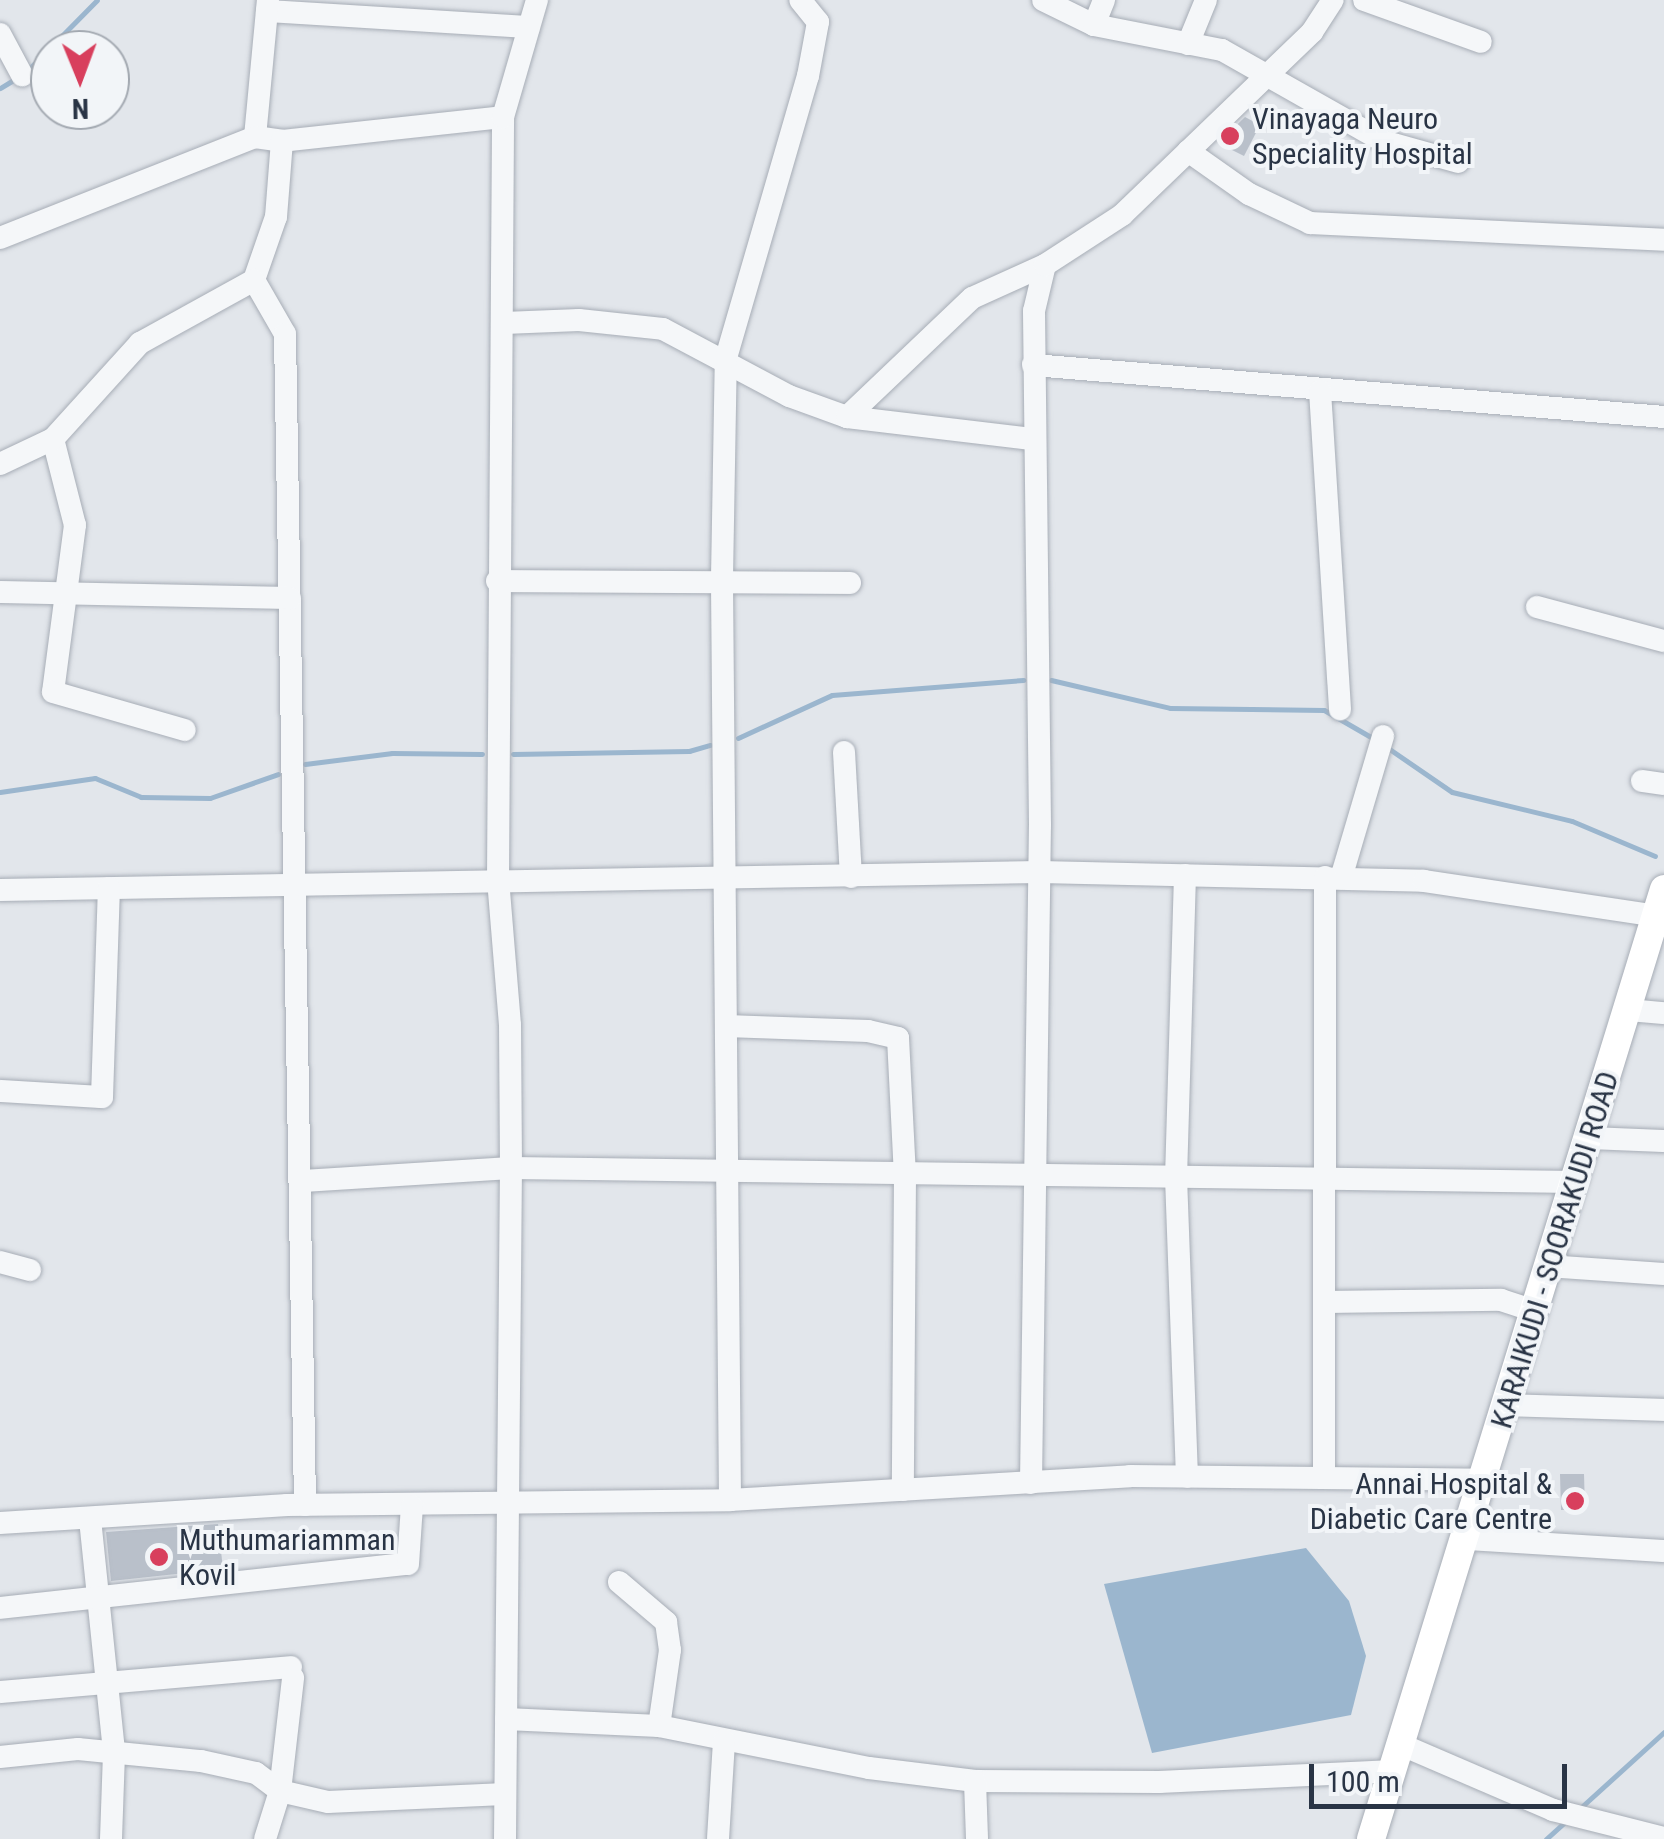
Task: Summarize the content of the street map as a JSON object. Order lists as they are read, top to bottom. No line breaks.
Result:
{"streets":{"main road":["KARAIKUDI - SOORAKUDI ROAD"]},"places":["Vinayaga Neuro Speciality Hospital","Annai Hospital & Diabetic Care Centre","Muthumariamman Kovil"],"scale_bar":"100 m","north":"bottom"}
